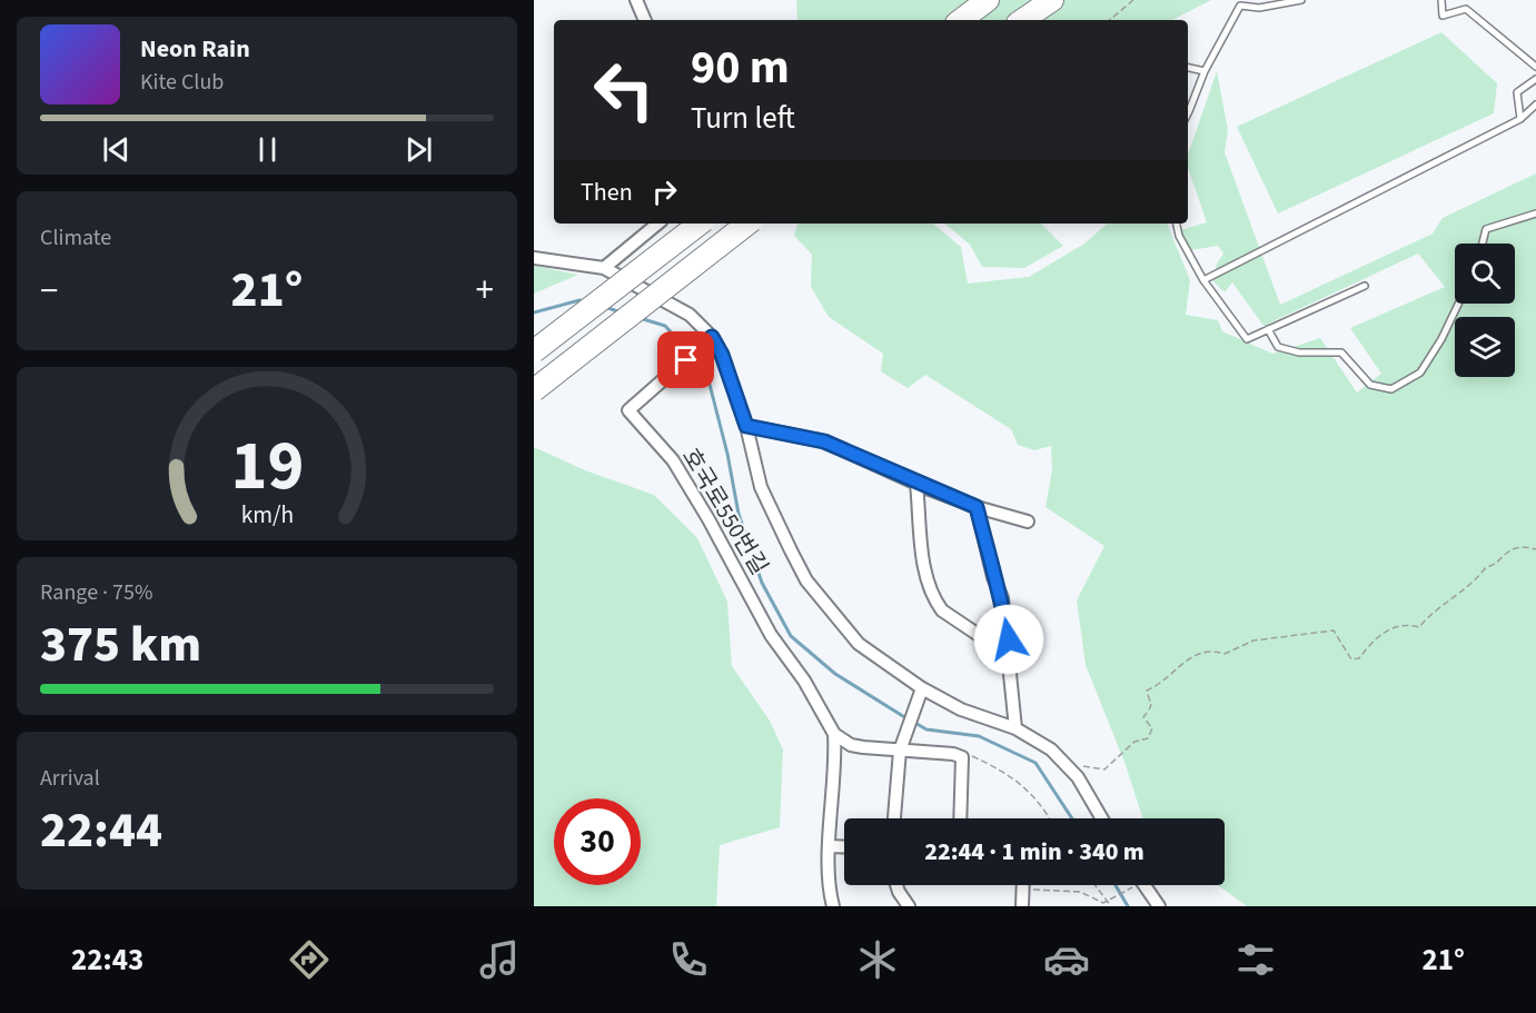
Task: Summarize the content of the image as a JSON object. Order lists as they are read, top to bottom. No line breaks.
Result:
{"streets":{"street":["호국로550번길"]},"page":{"turn":["90 m","Turn left"],"song":["Neon Rain","Kite Club"],"then":"Then","tile":["Climate",["Range · 75%","375 km"],["Arrival","22:44"]],"heat":["−","21°","+"],"limit":"30","trip":"22:44 · 1 min · 340 m","tabs":["22:43","21°"],"gauge":["19","km/h"]}}
